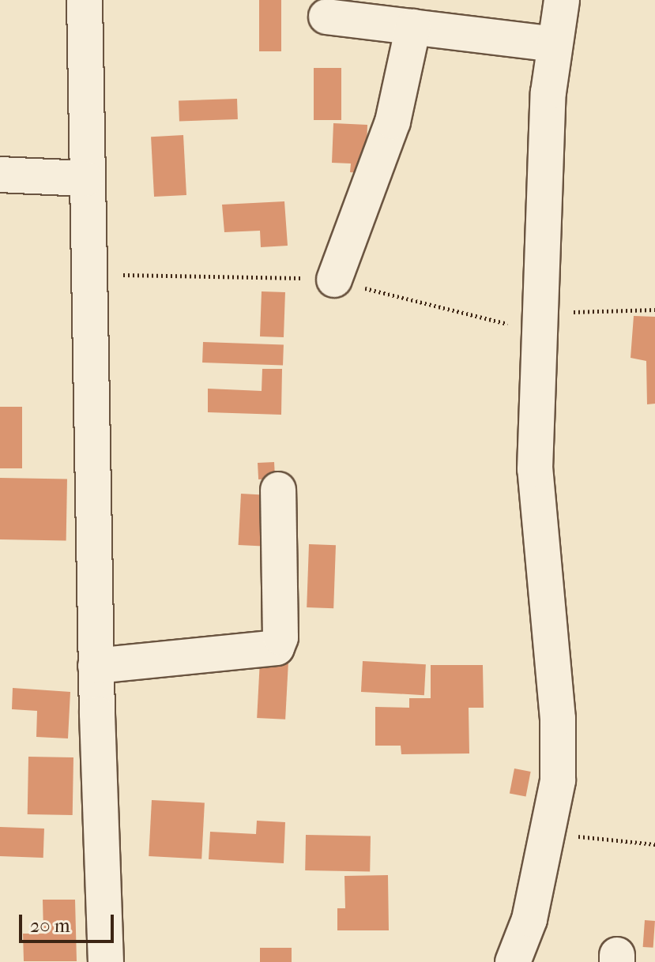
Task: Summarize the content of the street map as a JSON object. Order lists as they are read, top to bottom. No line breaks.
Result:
{"scale_bar":"20 m"}
